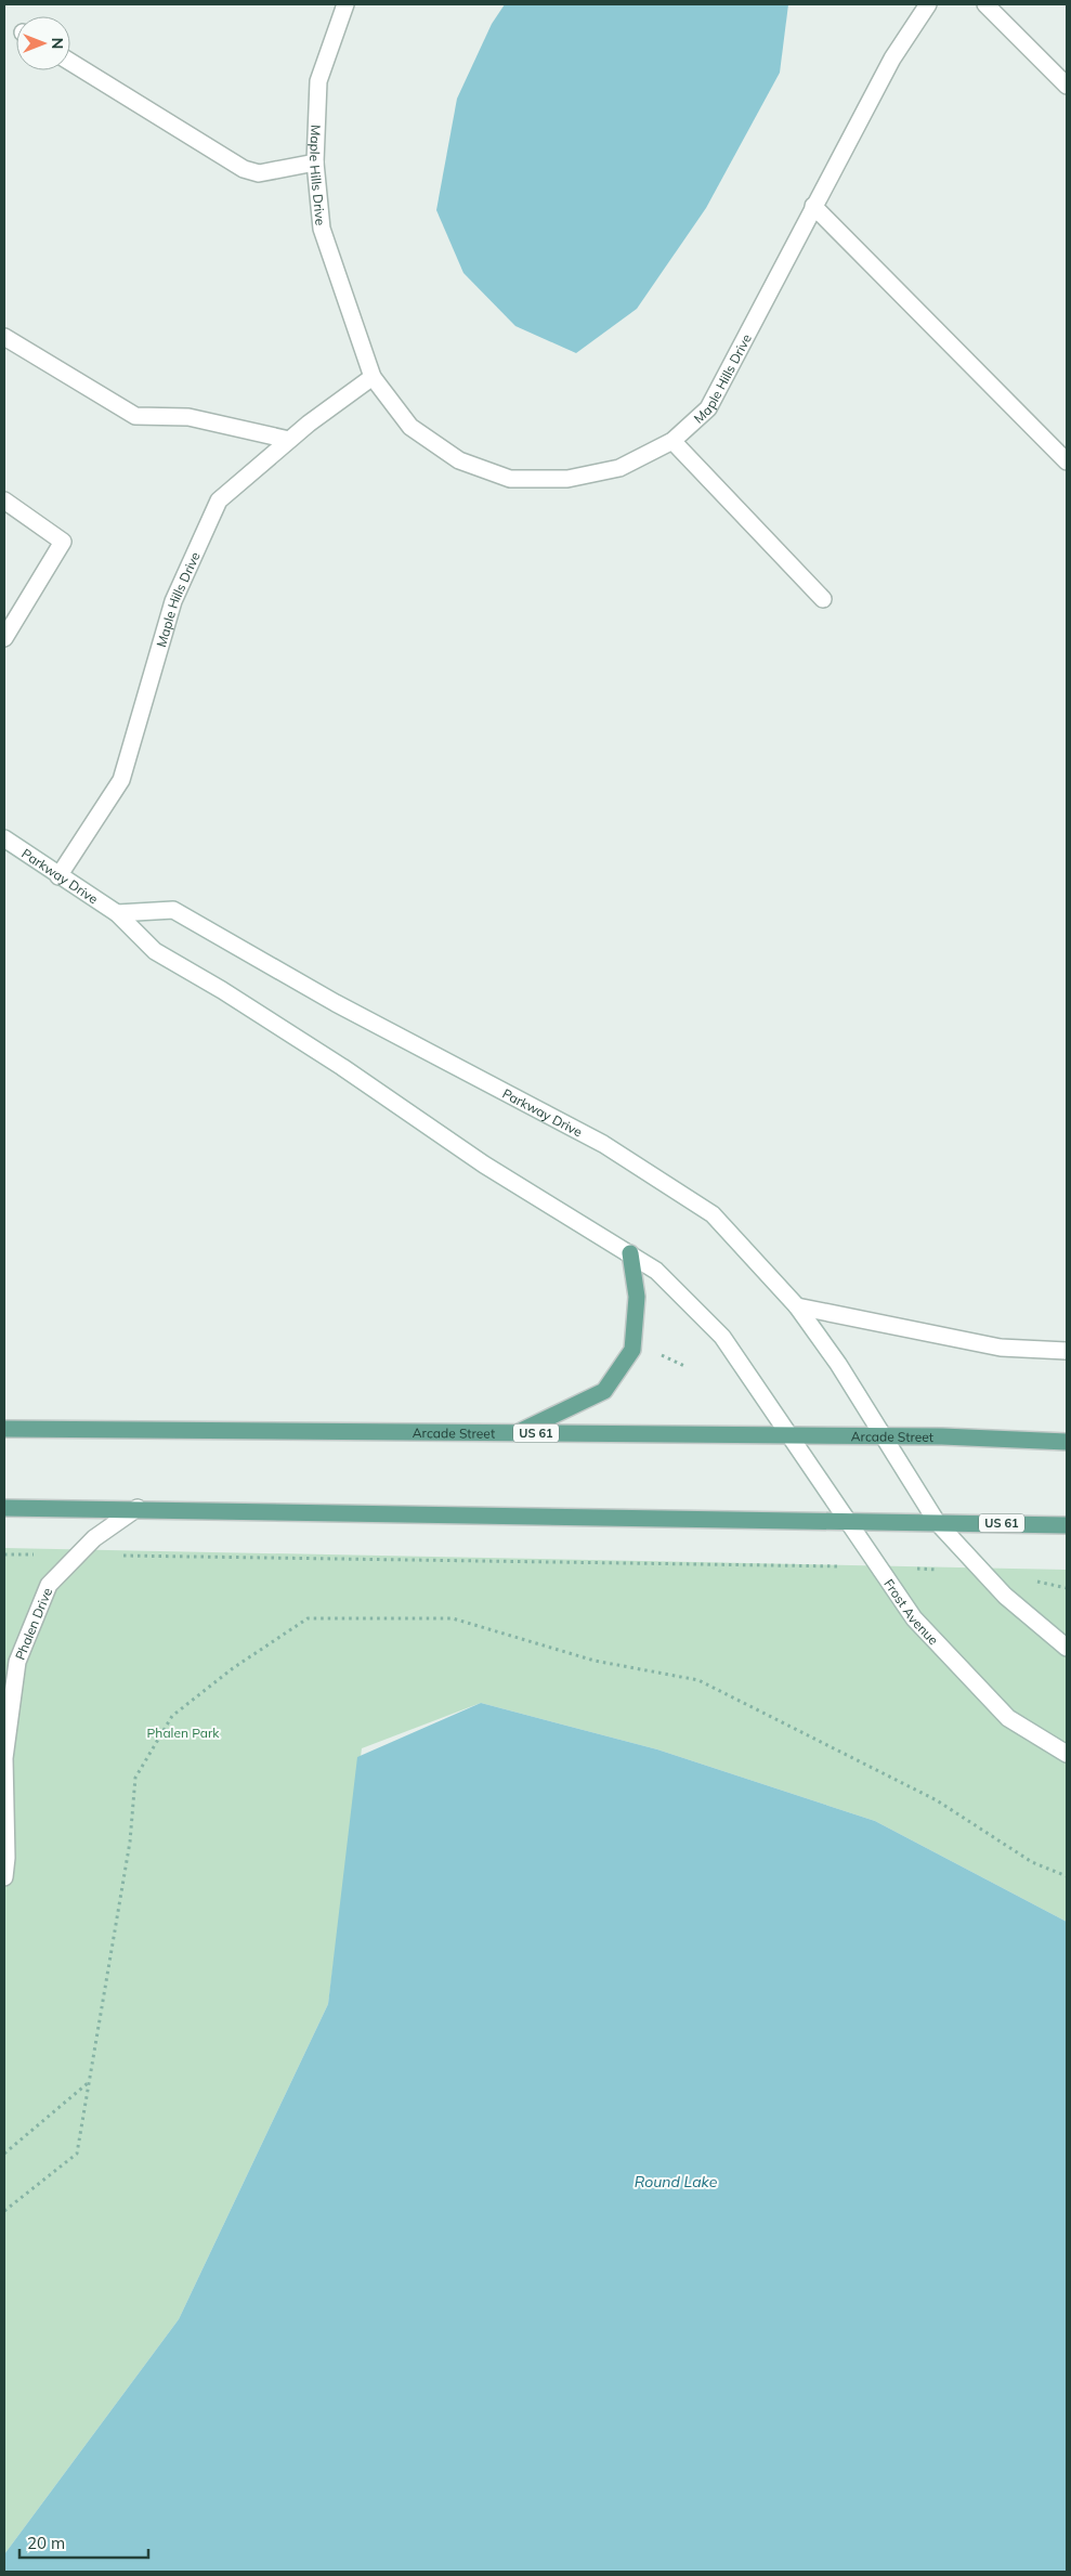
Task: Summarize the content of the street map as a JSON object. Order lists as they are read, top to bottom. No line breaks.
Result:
{"streets":{"main road":["Arcade Street","US 61"],"street":["Maple Hills Drive","Parkway Drive","Frost Avenue","Phalen Drive"]},"crossings":[["Maple Hills Drive","Parkway Drive"],["Parkway Drive","Arcade Street"],["Parkway Drive","Frost Avenue"],["Arcade Street","Frost Avenue"],["US 61","Frost Avenue"],["US 61","Phalen Drive"]],"water":["Round Lake"],"parks":["Phalen Park"],"scale_bar":"20 m","north":"right"}
